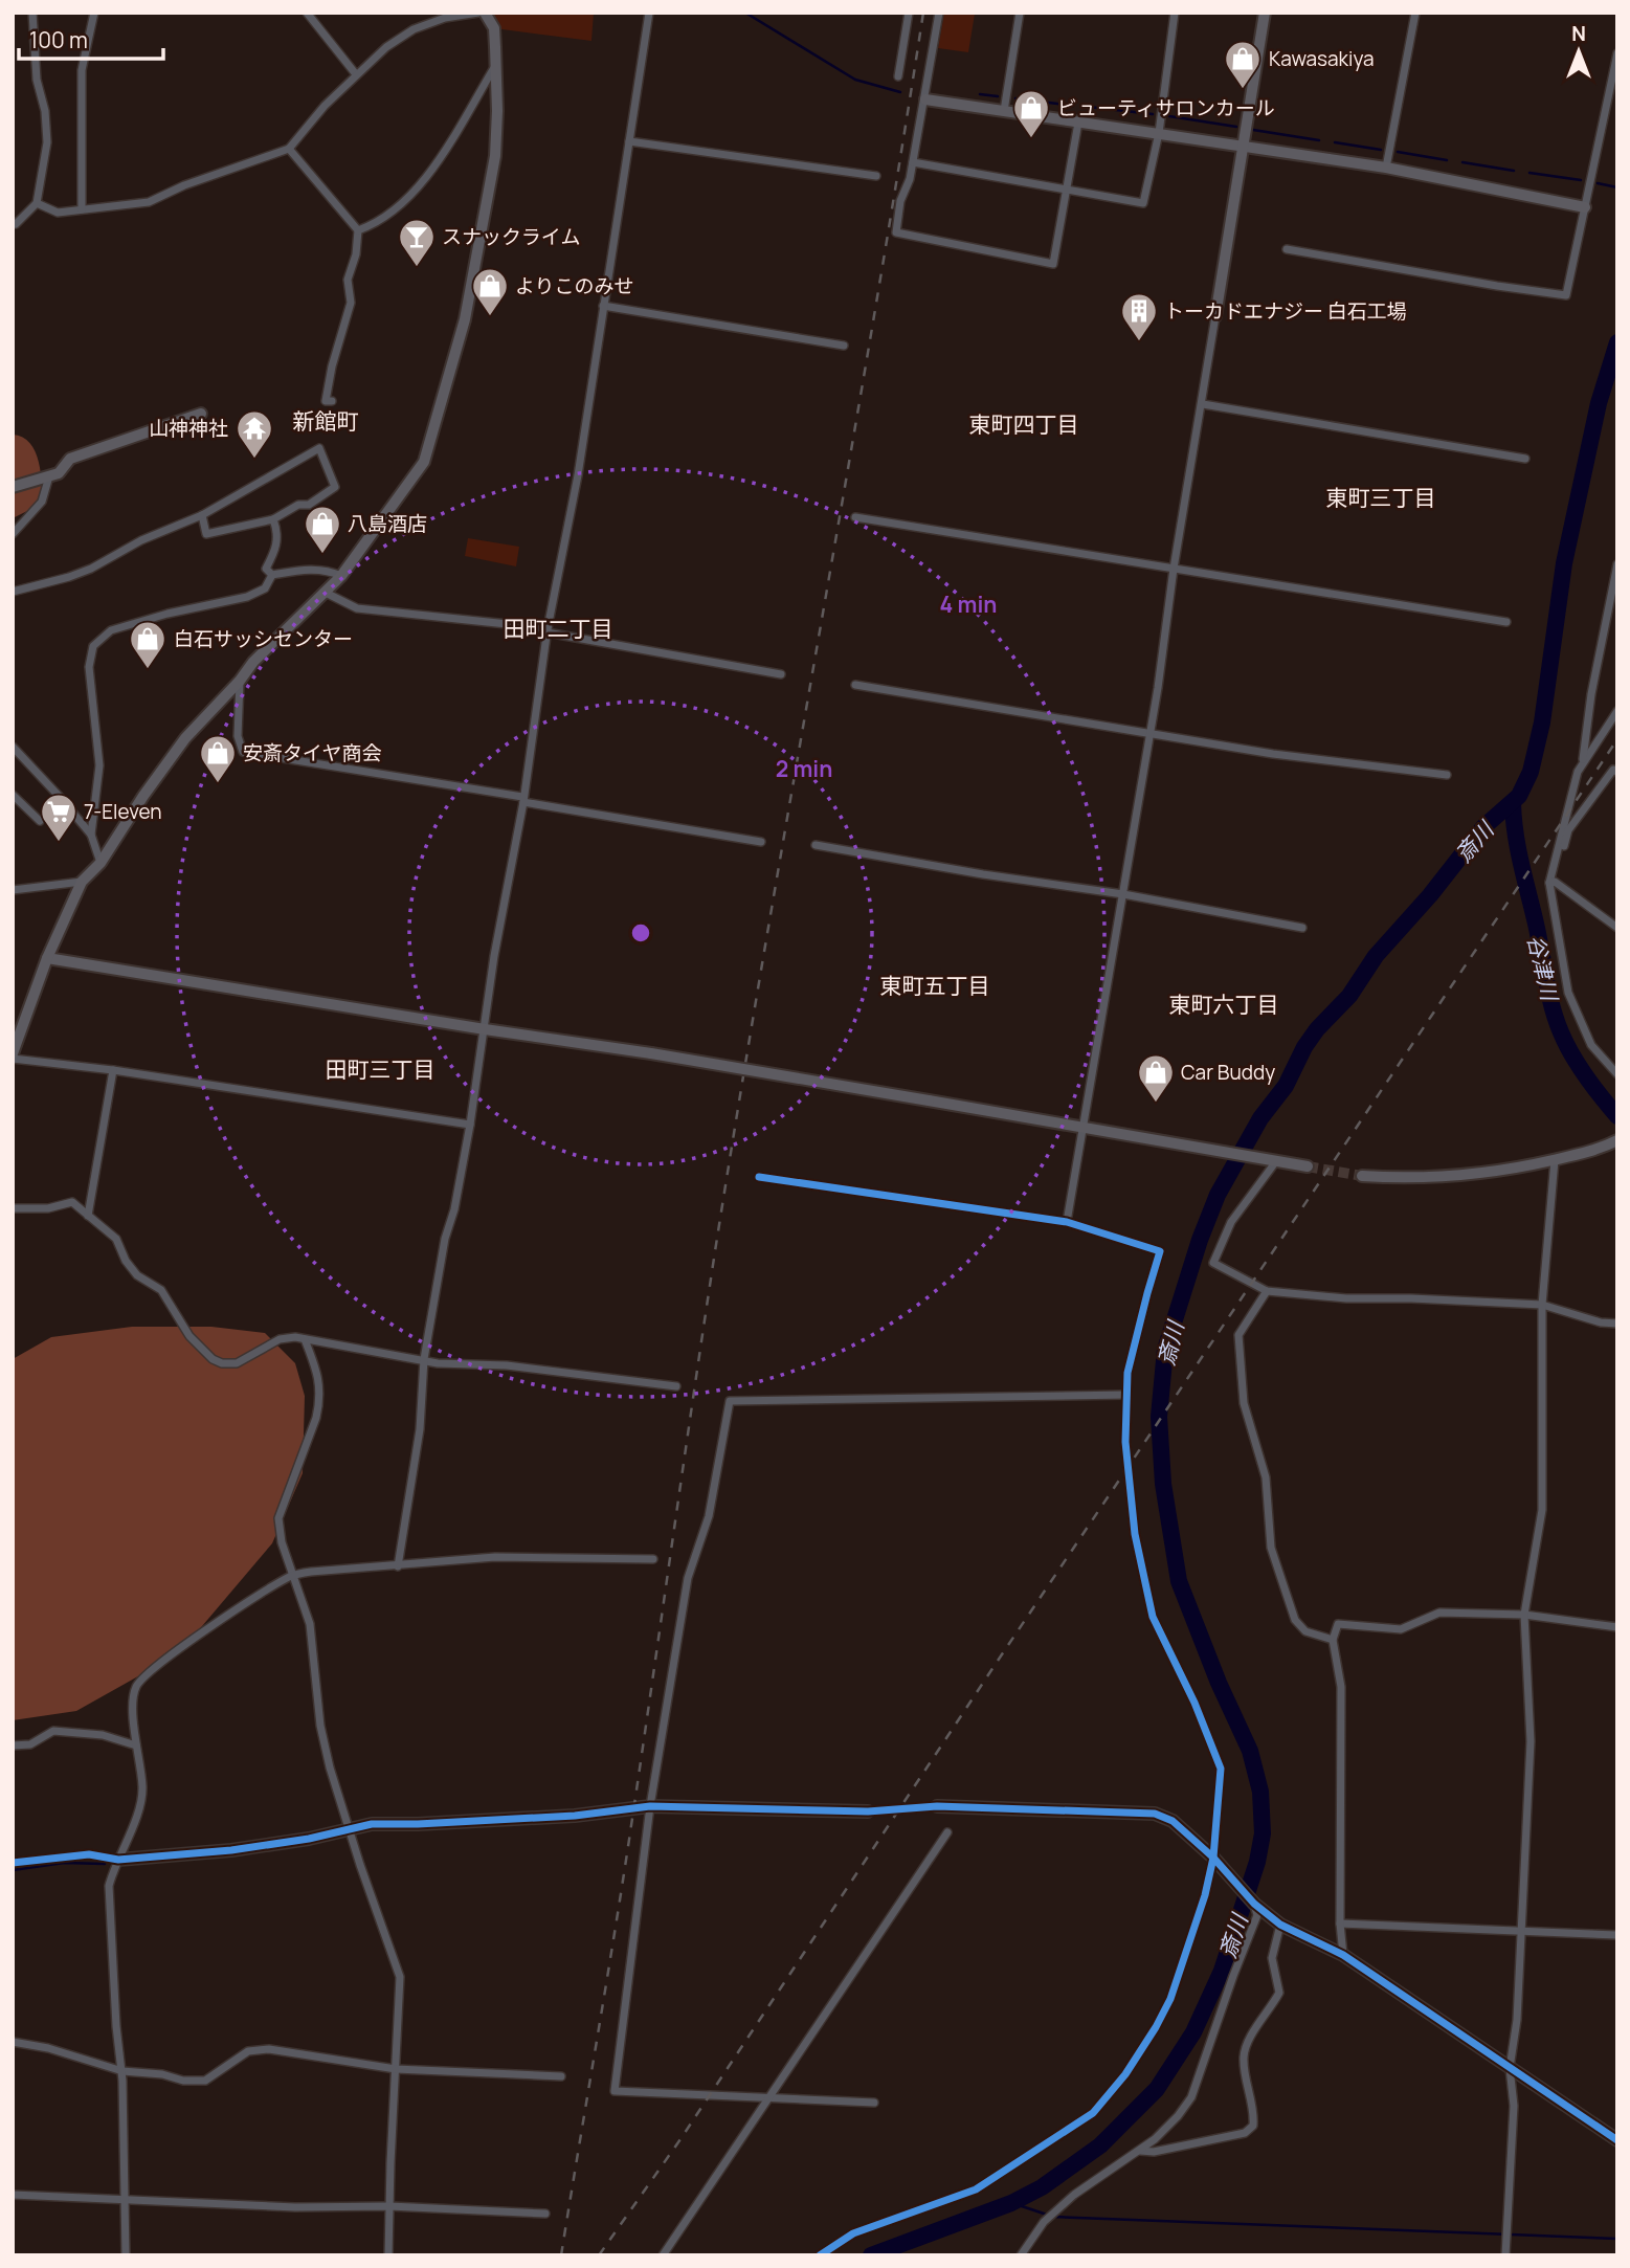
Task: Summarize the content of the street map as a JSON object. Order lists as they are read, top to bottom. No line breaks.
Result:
{"districts":["新館町","東町四丁目","東町三丁目","田町二丁目","東町五丁目","東町六丁目","田町三丁目"],"water":["斎川","谷津川"],"places":{"shop":["Kawasakiya","ビューティサロンカール","よりこのみせ","八島酒店","白石サッシセンター","安斎タイヤ商会","Car Buddy"],"bar":["スナックライム"],"building":["トーカドエナジー 白石工場"],"temple":["山神神社"],"supermarket":["7-Eleven"]},"scale_bar":"100 m","north":"top","rings":["4 min","2 min"]}
